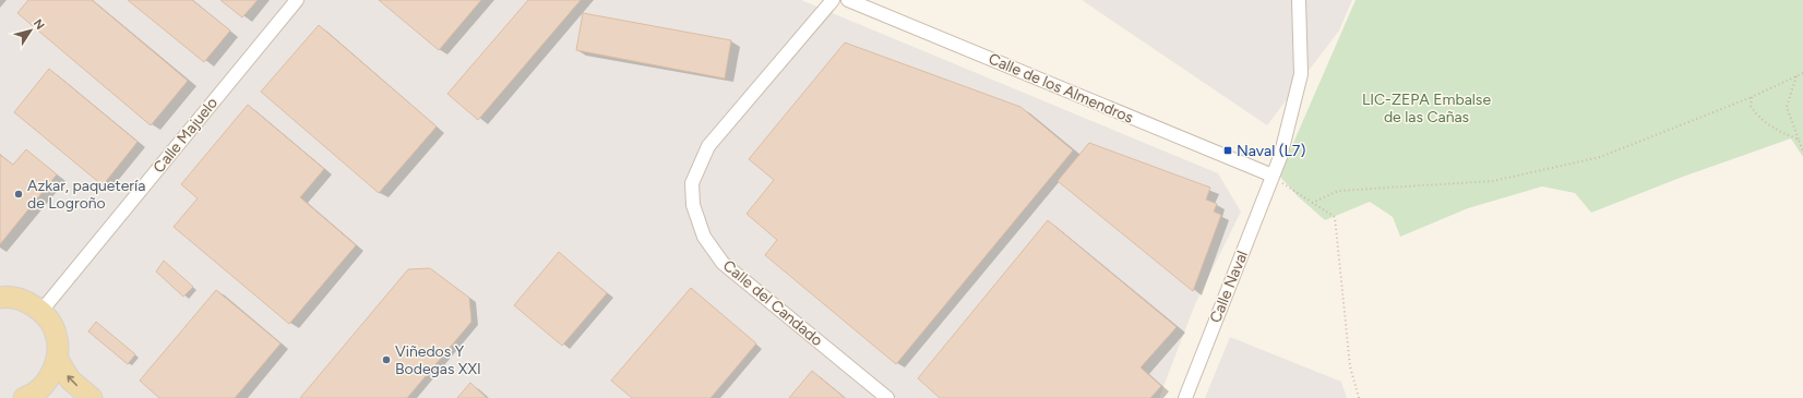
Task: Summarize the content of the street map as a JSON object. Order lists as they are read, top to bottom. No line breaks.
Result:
{"streets":{"street":["Calle de los Almendros","Calle Majuelo","Calle Naval","Calle del Candado"]},"crossings":[["Calle de los Almendros","Calle Naval"]],"parks":["LIC-ZEPA Embalse de las Cañas"],"places":{"transit":["Naval (L7)"],"other":["Azkar, paquetería de Logroño","Viñedos Y Bodegas XXI"]},"north":"top right"}
